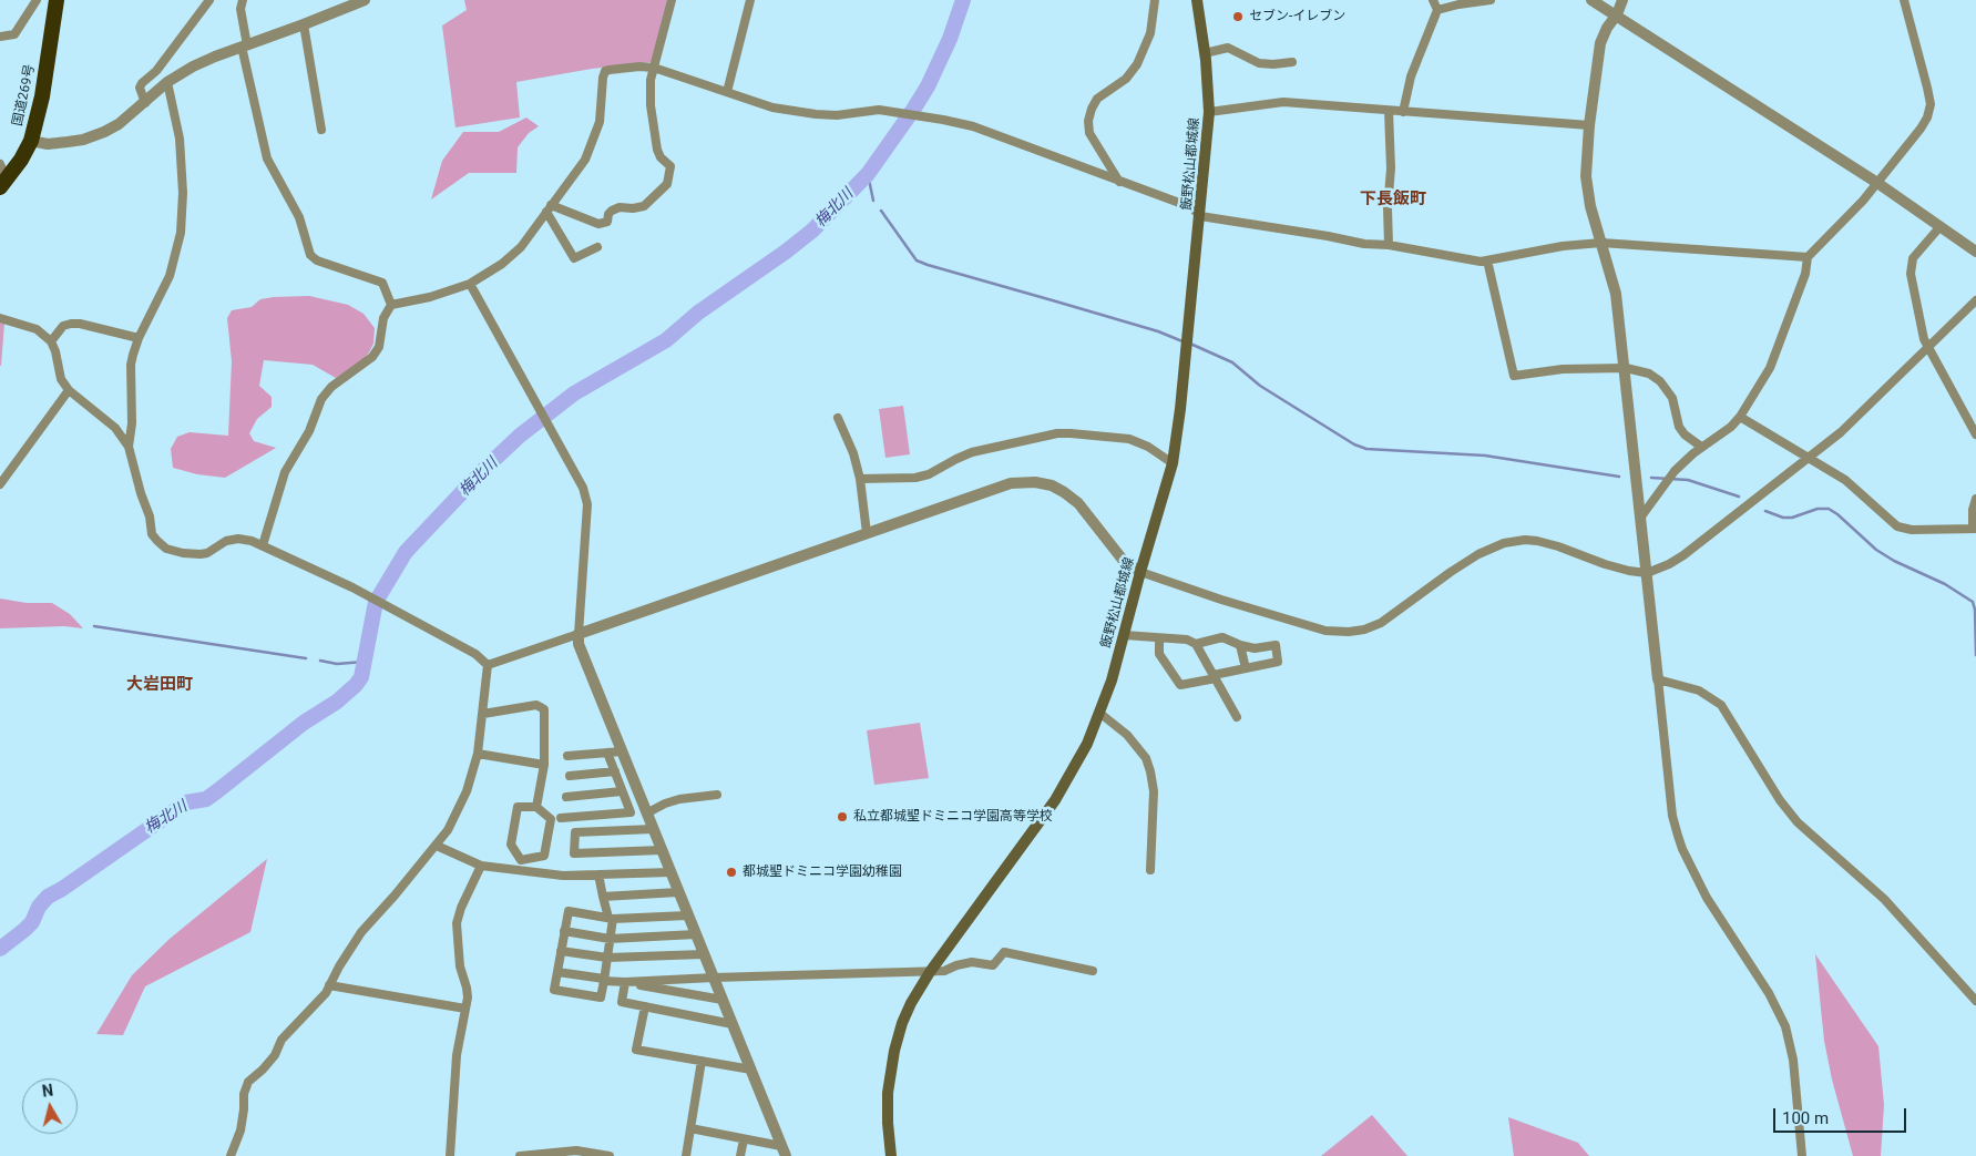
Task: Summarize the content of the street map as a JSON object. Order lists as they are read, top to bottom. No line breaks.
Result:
{"streets":{"highway":["国道269号"],"main road":["飯野松山都城線"]},"districts":["下長飯町","大岩田町"],"water":["梅北川"],"places":["セブン-イレブン","私立都城聖ドミニコ学園高等学校","都城聖ドミニコ学園幼稚園"],"scale_bar":"100 m","north":"top"}
